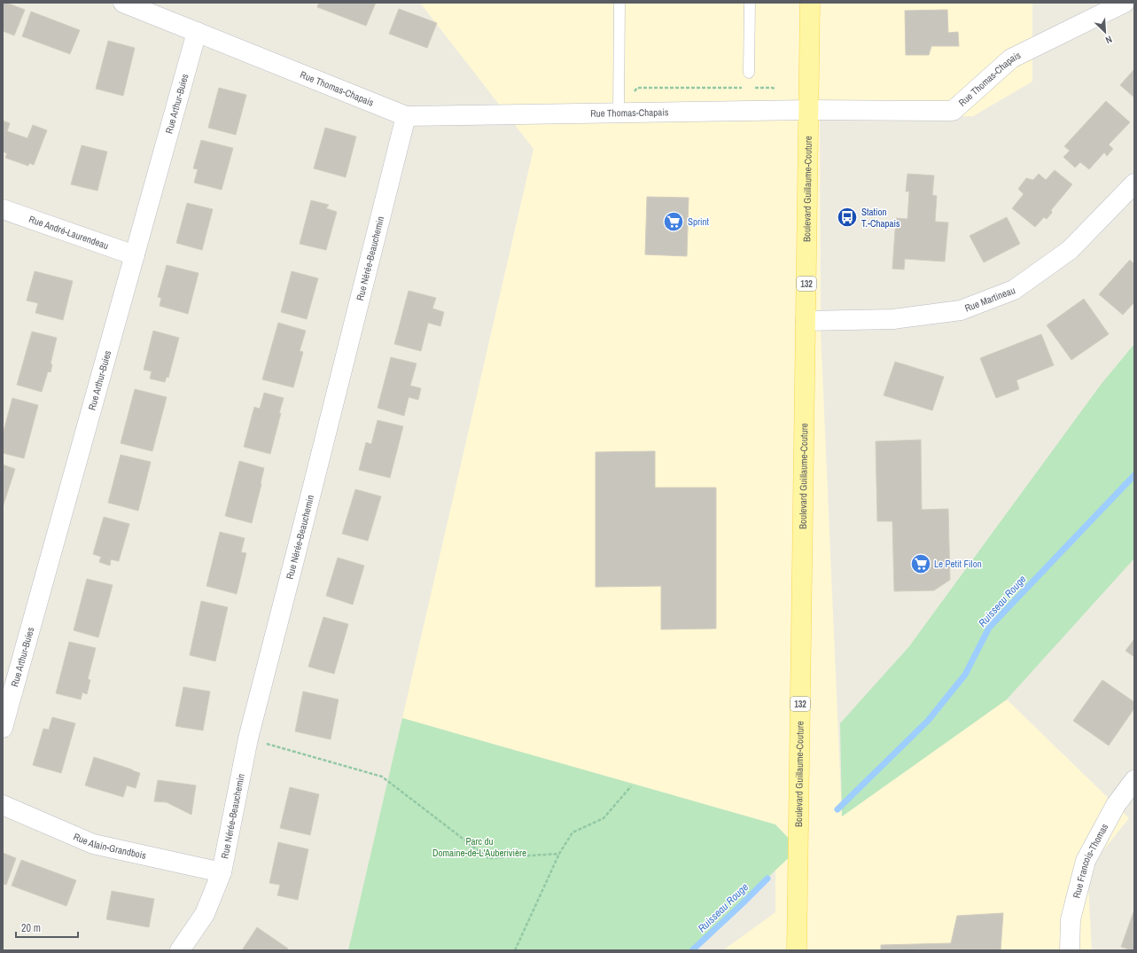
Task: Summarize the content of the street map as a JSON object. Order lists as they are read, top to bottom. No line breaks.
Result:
{"streets":{"main road":["Boulevard Guillaume-Couture","132"],"street":["Rue Thomas-Chapais","Rue Arthur-Buies","Rue André-Laurendeau","Rue Nérée-Beauchemin","Rue Martineau","Rue Alain-Grandbois","Rue Francois-Thomas"]},"crossings":[["Rue Thomas-Chapais","Rue Arthur-Buies"],["Rue Thomas-Chapais","Boulevard Guillaume-Couture"],["Rue Thomas-Chapais","Rue Nérée-Beauchemin"],["Rue Arthur-Buies","Rue André-Laurendeau"],["Boulevard Guillaume-Couture","Rue Martineau"],["Rue Nérée-Beauchemin","Rue Alain-Grandbois"]],"water":["Ruisseau Rouge"],"parks":["Parc du Domaine-de-L'Auberivière"],"places":{"bus stop":["Station T.-Chapais"],"supermarket":["Sprint","Le Petit Filon"]},"scale_bar":"20 m","north":"bottom right"}
